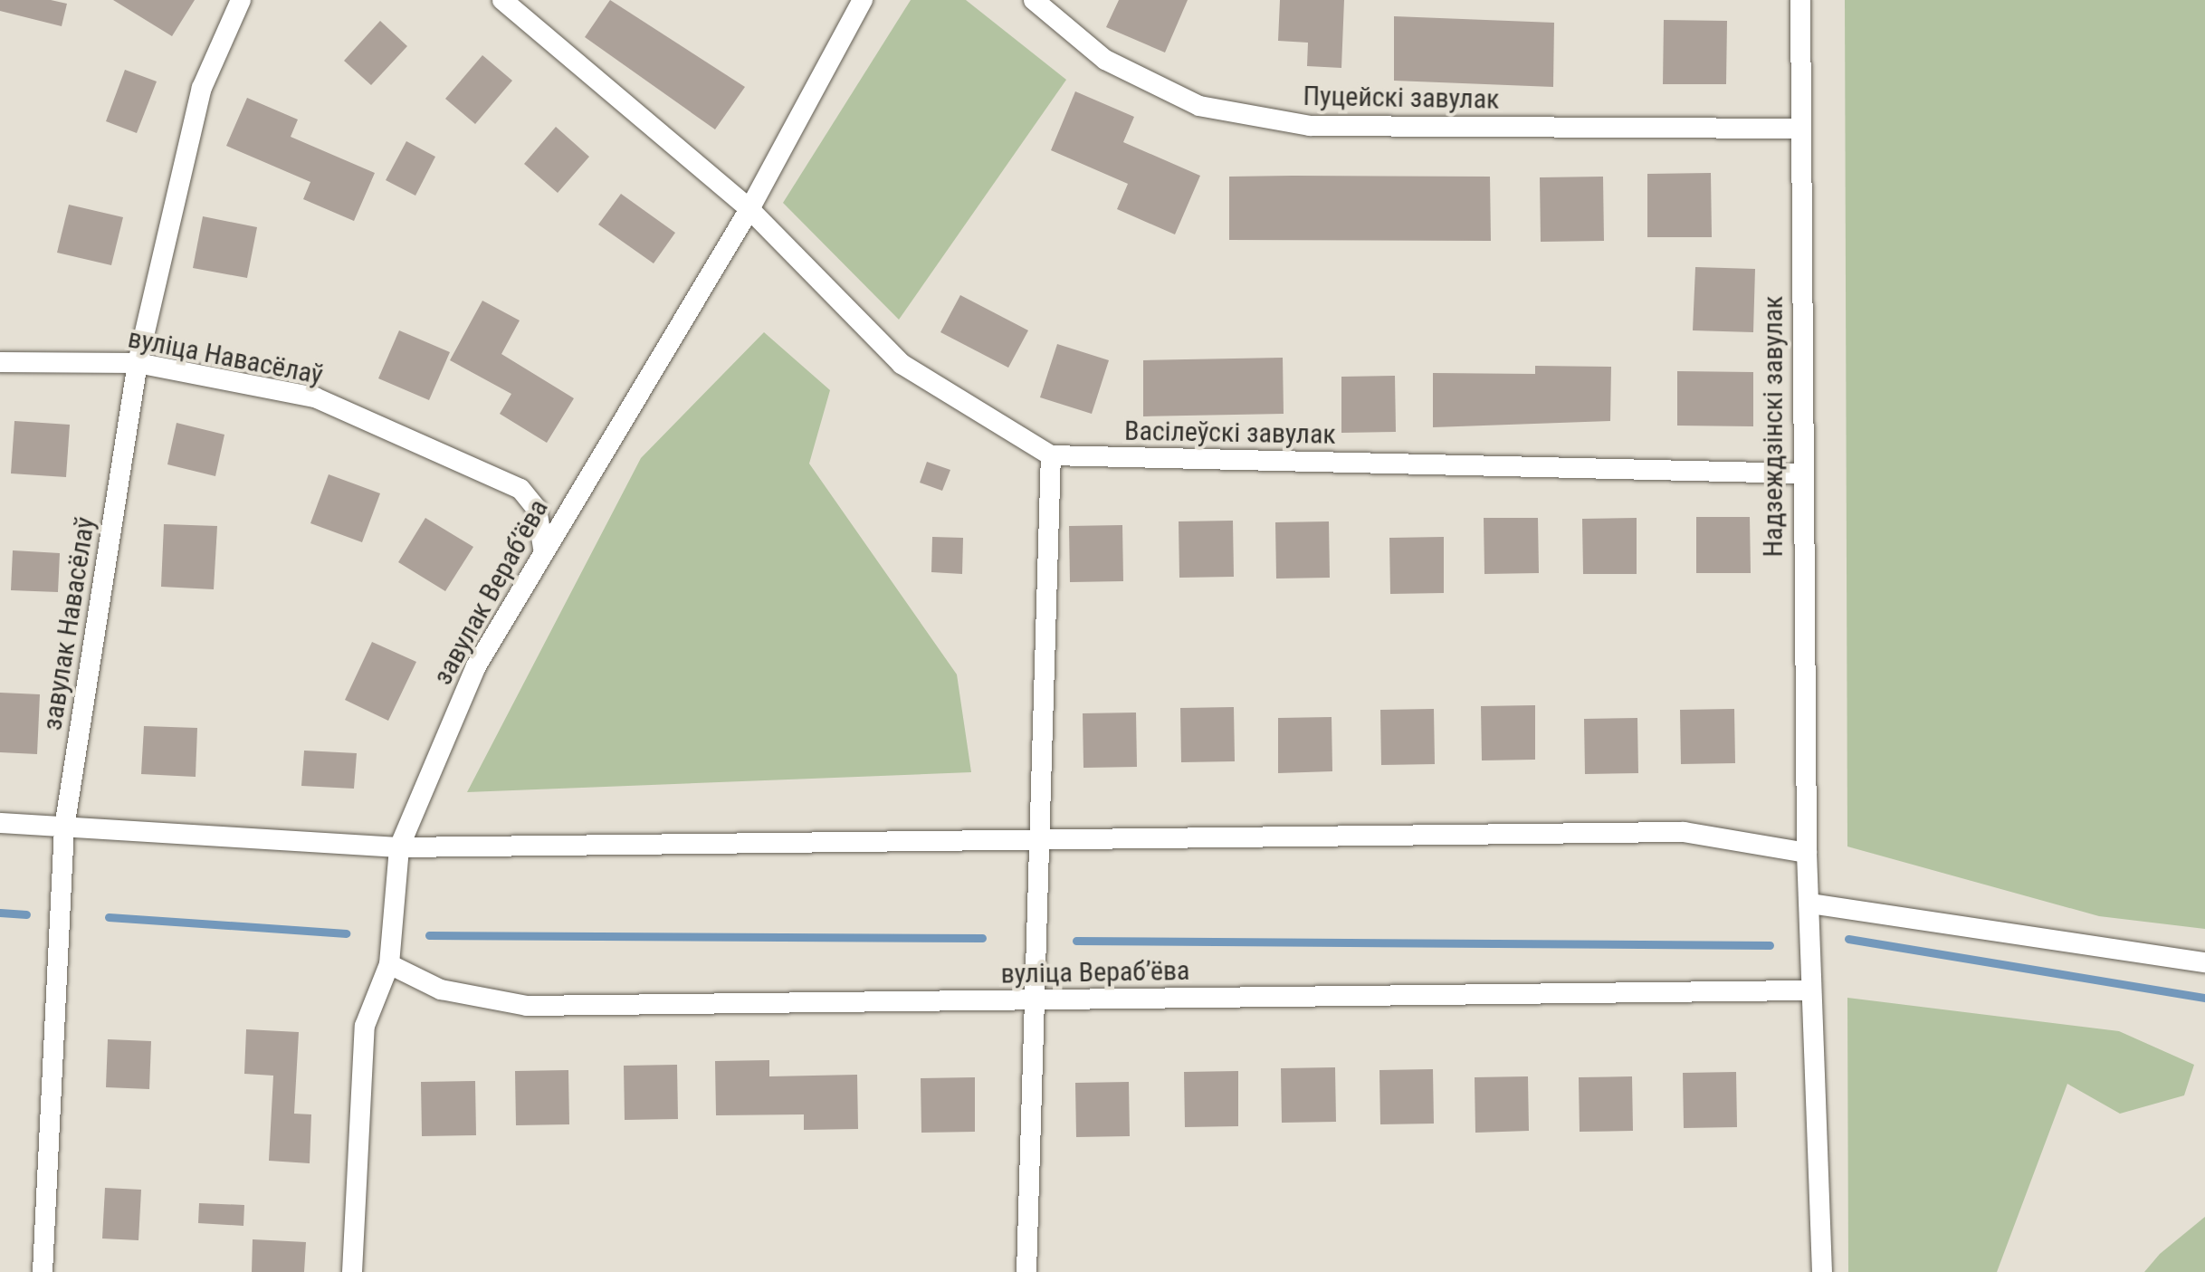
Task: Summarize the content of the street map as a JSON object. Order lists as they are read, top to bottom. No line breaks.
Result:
{"streets":{"street":["Пуцейскі завулак","вуліца Навасёлаў","Надзеждзінскі завулак","Васілеўскі завулак","завулак Верабʼёва","завулак Навасёлаў","вуліца Верабʼёва"]},"crossings":[["Пуцейскі завулак","Надзеждзінскі завулак"],["вуліца Навасёлаў","завулак Верабʼёва"],["вуліца Навасёлаў","завулак Навасёлаў"],["Надзеждзінскі завулак","Васілеўскі завулак"],["Надзеждзінскі завулак","вуліца Верабʼёва"],["завулак Верабʼёва","вуліца Верабʼёва"]]}
